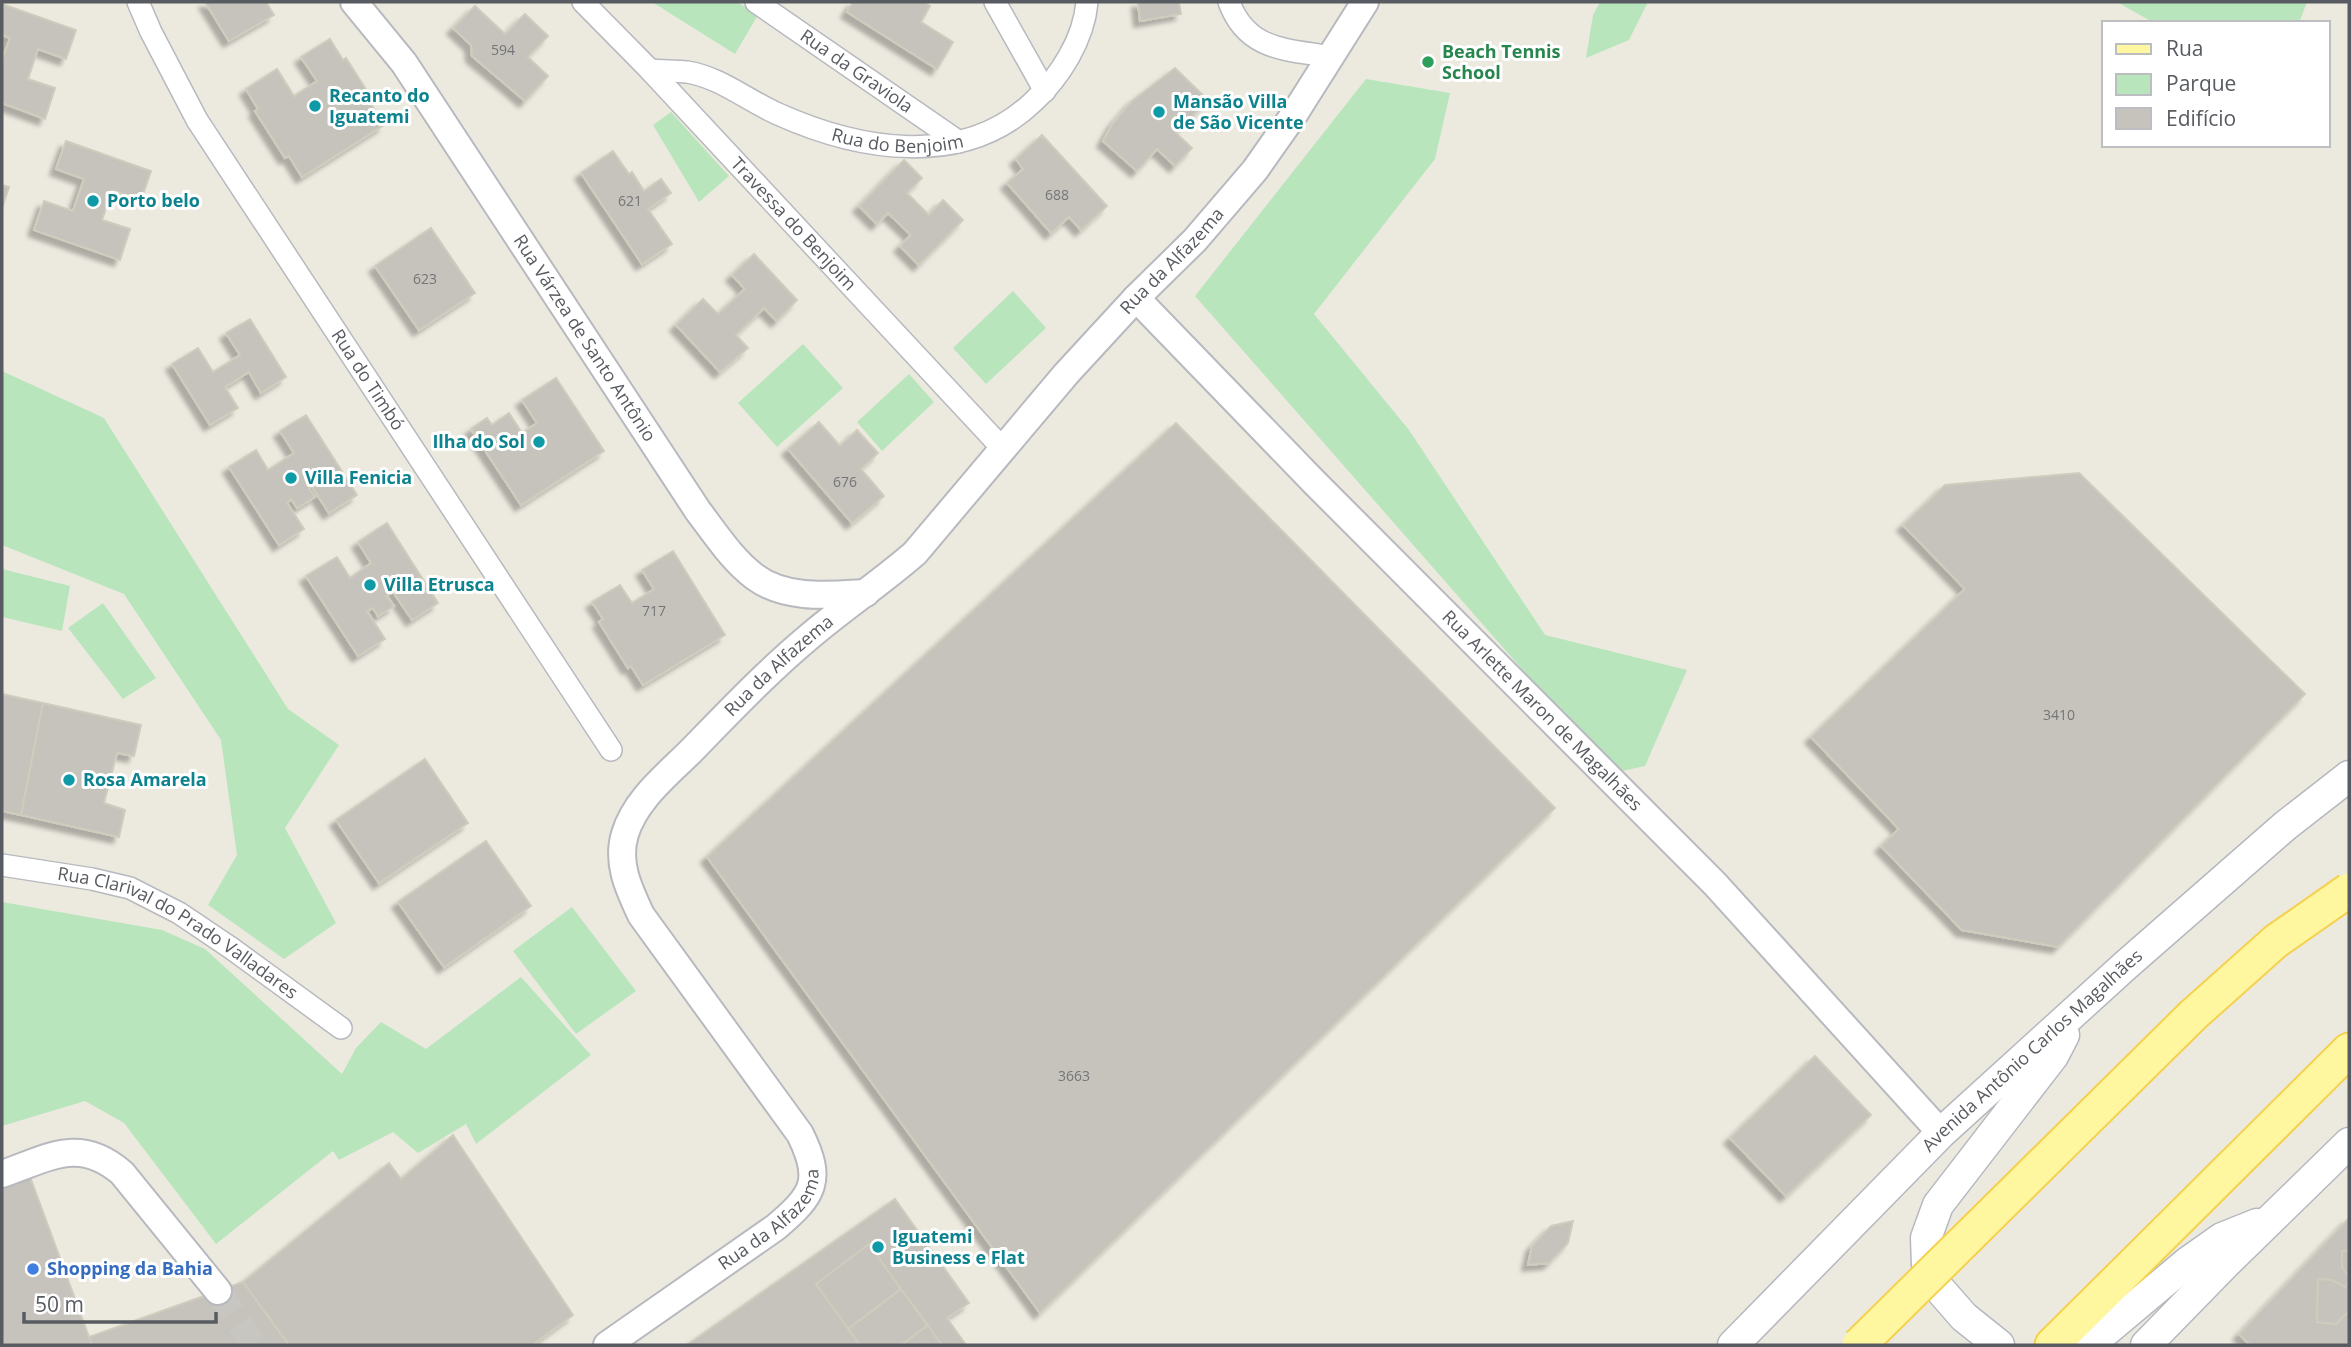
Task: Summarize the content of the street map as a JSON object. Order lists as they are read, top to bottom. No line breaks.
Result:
{"streets":{"main road":["Avenida Antônio Carlos Magalhães"],"street":["Rua da Graviola","Rua do Benjoim","Travessa do Benjoim","Rua da Alfazema","Rua Várzea de Santo Antônio","Rua do Timbó","Rua Arlette Maron de Magalhães","Rua Clarival do Prado Valladares"]},"crossings":[["Rua da Graviola","Rua do Benjoim"],["Rua do Benjoim","Travessa do Benjoim"],["Travessa do Benjoim","Rua da Alfazema"],["Rua da Alfazema","Rua Várzea de Santo Antônio"],["Rua da Alfazema","Rua Arlette Maron de Magalhães"],["Rua Arlette Maron de Magalhães","Avenida Antônio Carlos Magalhães"]],"places":["Beach Tennis School","Recanto do Iguatemi","Mansão Villa de São Vicente","Porto belo","Ilha do Sol","Villa Fenicia","Villa Etrusca","Rosa Amarela","Iguatemi Business e Flat","Shopping da Bahia"],"house_numbers":["594","688","621","623","676","717","3410","3663"],"legend":["Rua","Parque","Edifício"],"scale_bar":"50 m"}
